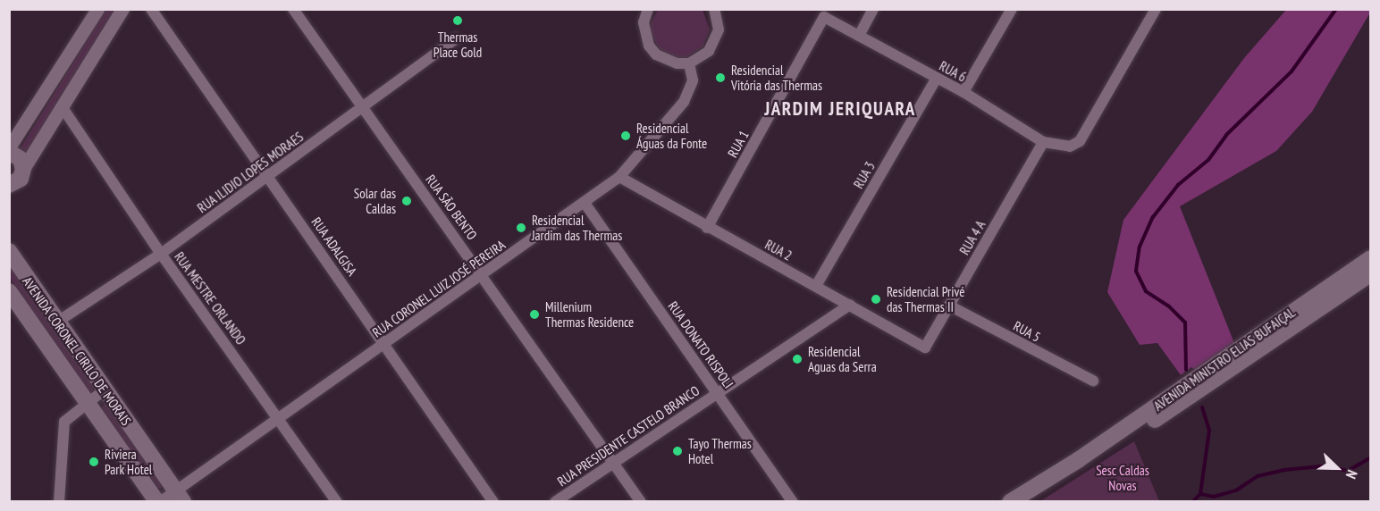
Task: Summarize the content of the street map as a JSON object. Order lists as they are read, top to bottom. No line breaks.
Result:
{"streets":{"main road":["AVENIDA CORONEL CIRILO DE MORAIS","AVENIDA MINISTRO ELIAS BUFAIÇAL"],"street":["RUA 6","RUA 1","RUA ILIDIO LOPES MORAES","RUA 3","RUA SÃO BENTO","RUA 4 A","RUA ADALGISA","RUA 2","RUA CORONEL LUIZ JOSÉ PEREIRA","RUA MESTRE ORLANDO","RUA 5","RUA DONATO RISPOLI","RUA PRESIDENTE CASTELO BRANCO"]},"crossings":[["RUA 6","RUA 1"],["RUA 6","RUA 3"],["RUA 6","RUA 4 A"],["RUA 1","RUA 2"],["RUA ILIDIO LOPES MORAES","RUA SÃO BENTO"],["RUA ILIDIO LOPES MORAES","RUA ADALGISA"],["RUA ILIDIO LOPES MORAES","RUA MESTRE ORLANDO"],["RUA ILIDIO LOPES MORAES","AVENIDA CORONEL CIRILO DE MORAIS"],["RUA 3","RUA 2"],["RUA SÃO BENTO","RUA CORONEL LUIZ JOSÉ PEREIRA"],["RUA SÃO BENTO","RUA PRESIDENTE CASTELO BRANCO"],["RUA 4 A","RUA 2"],["RUA 4 A","RUA 5"],["RUA ADALGISA","RUA CORONEL LUIZ JOSÉ PEREIRA"],["RUA 2","RUA CORONEL LUIZ JOSÉ PEREIRA"],["RUA 2","RUA PRESIDENTE CASTELO BRANCO"],["RUA CORONEL LUIZ JOSÉ PEREIRA","RUA MESTRE ORLANDO"],["RUA CORONEL LUIZ JOSÉ PEREIRA","RUA DONATO RISPOLI"],["RUA CORONEL LUIZ JOSÉ PEREIRA","AVENIDA CORONEL CIRILO DE MORAIS"],["RUA DONATO RISPOLI","RUA PRESIDENTE CASTELO BRANCO"]],"districts":["JARDIM JERIQUARA"],"parks":["Sesc Caldas Novas"],"places":["Thermas Place Gold","Residencial Vitória das Thermas","Residencial Águas da Fonte","Solar das Caldas","Residencial Jardim das Thermas","Residencial Privé das Thermas II","Millenium Thermas Residence","Residencial Aguas da Serra","Tayo Thermas Hotel","Riviera Park Hotel"],"north":"bottom right"}
